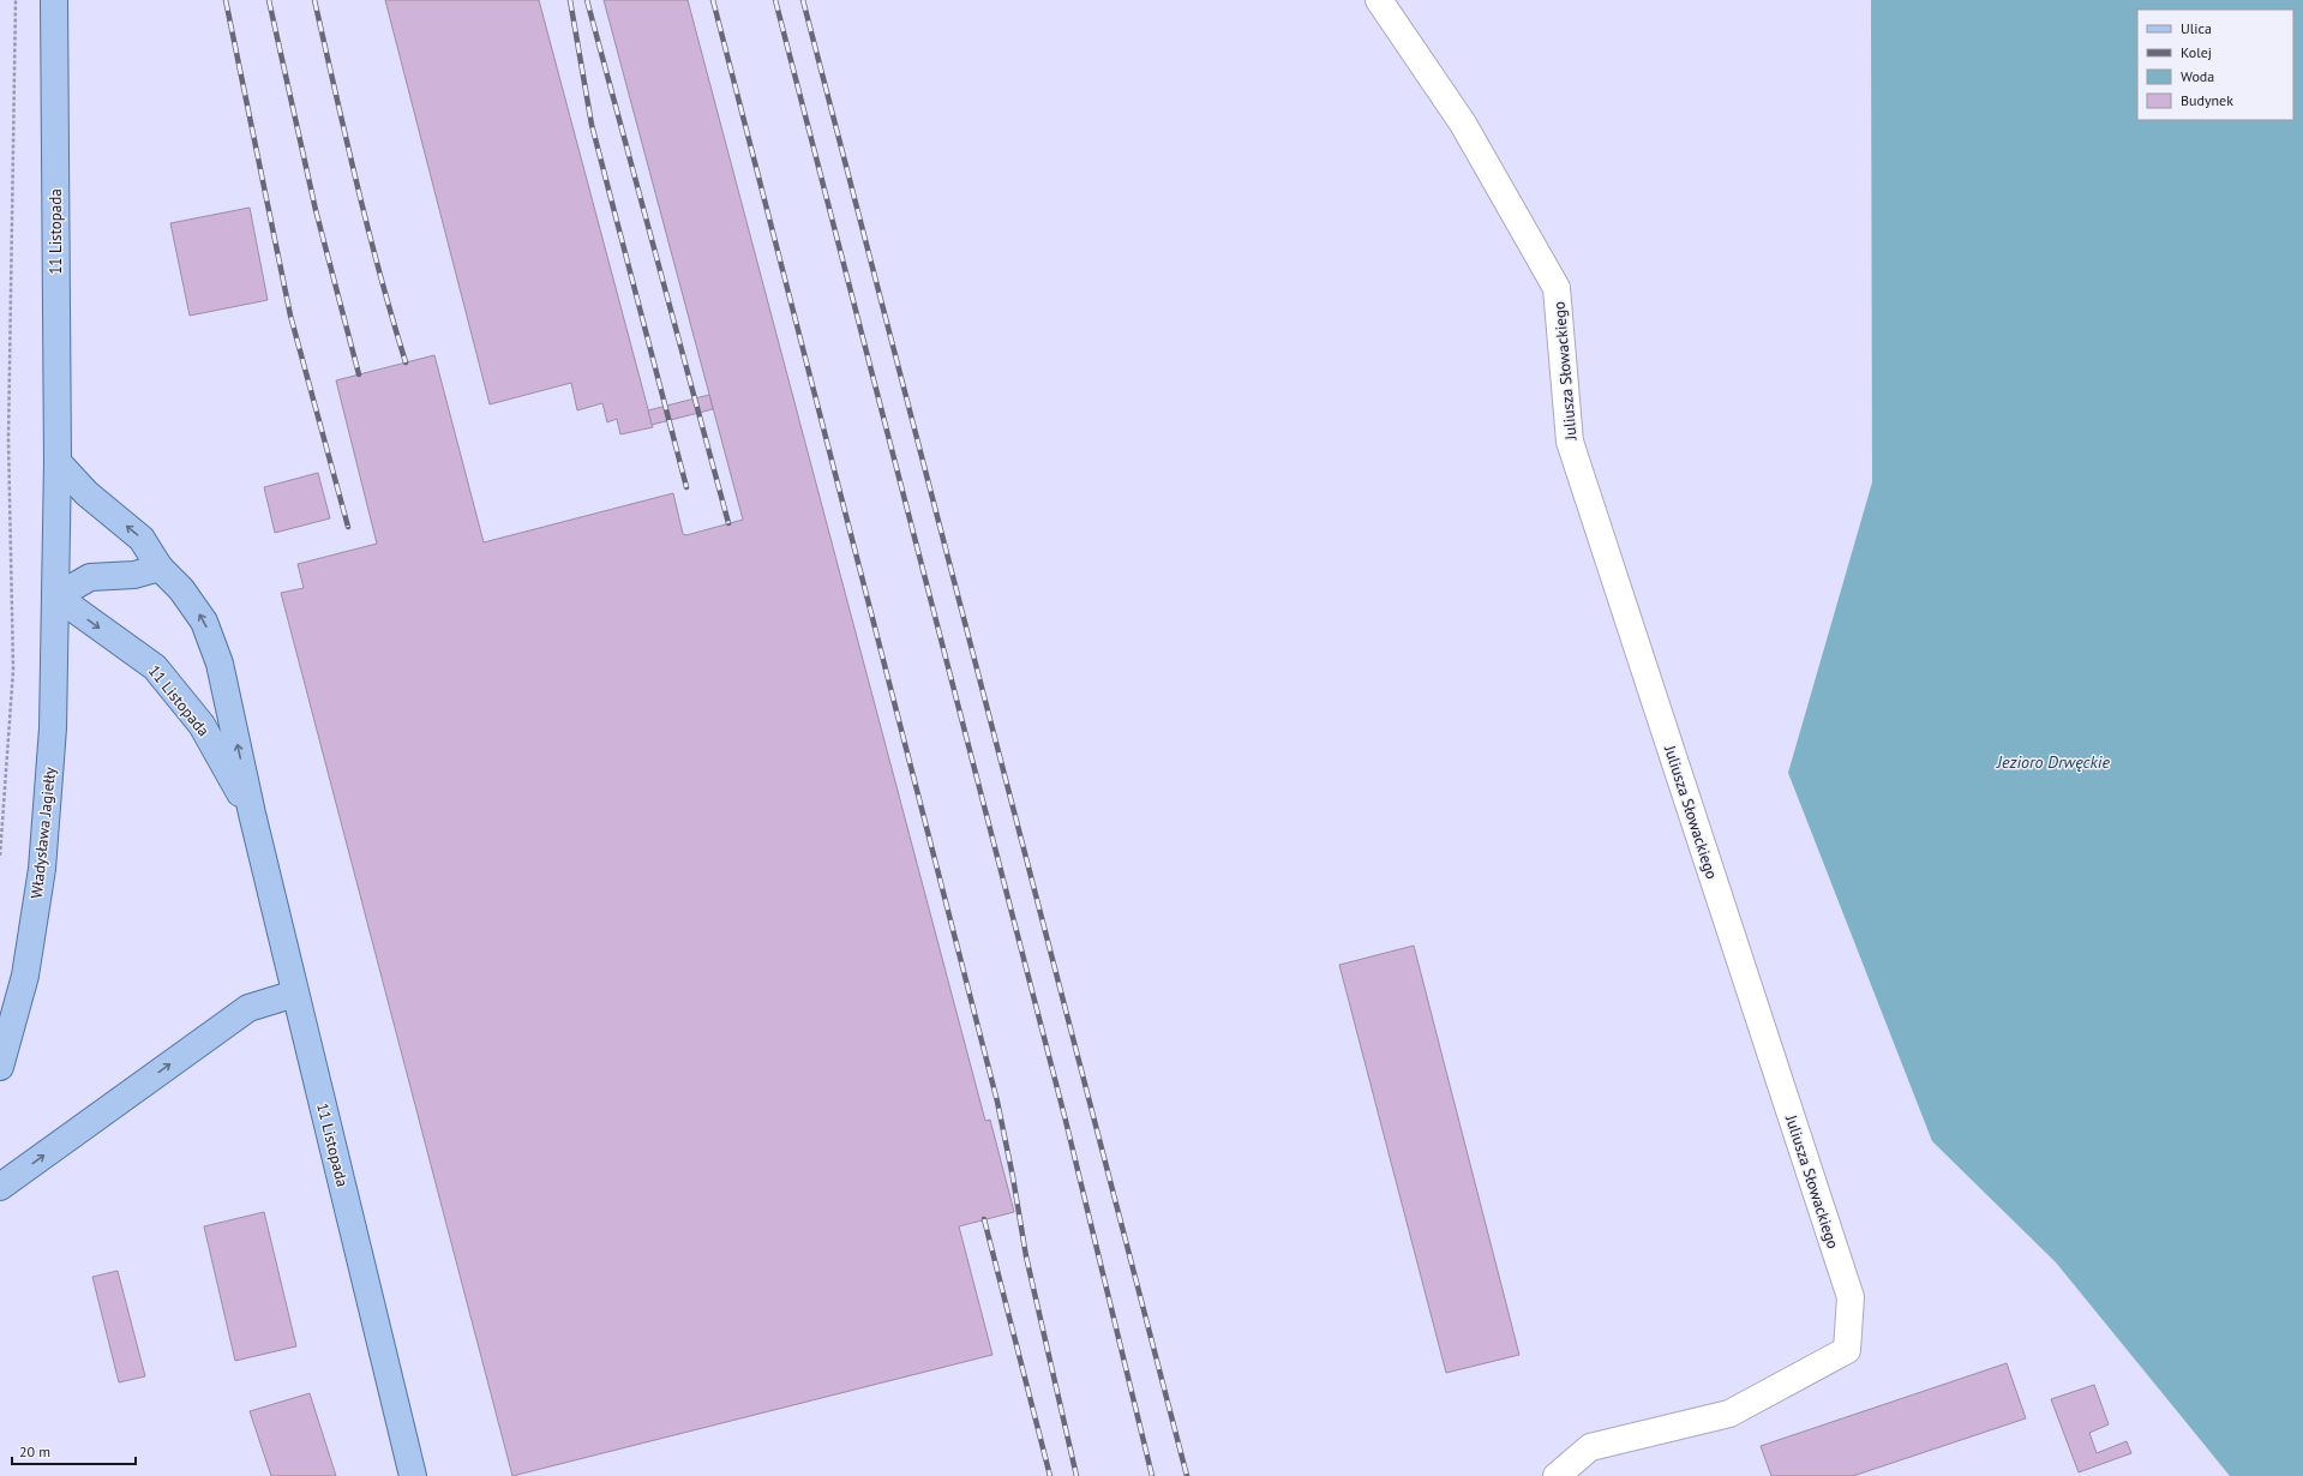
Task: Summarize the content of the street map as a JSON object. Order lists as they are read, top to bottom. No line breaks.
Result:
{"streets":{"main road":["11 Listopada","Władysława Jagiełły"],"street":["Juliusza Słowackiego"]},"crossings":[["11 Listopada","Władysława Jagiełły"]],"water":["Jezioro Drwęckie"],"legend":["Ulica","Kolej","Woda","Budynek"],"scale_bar":"20 m"}
